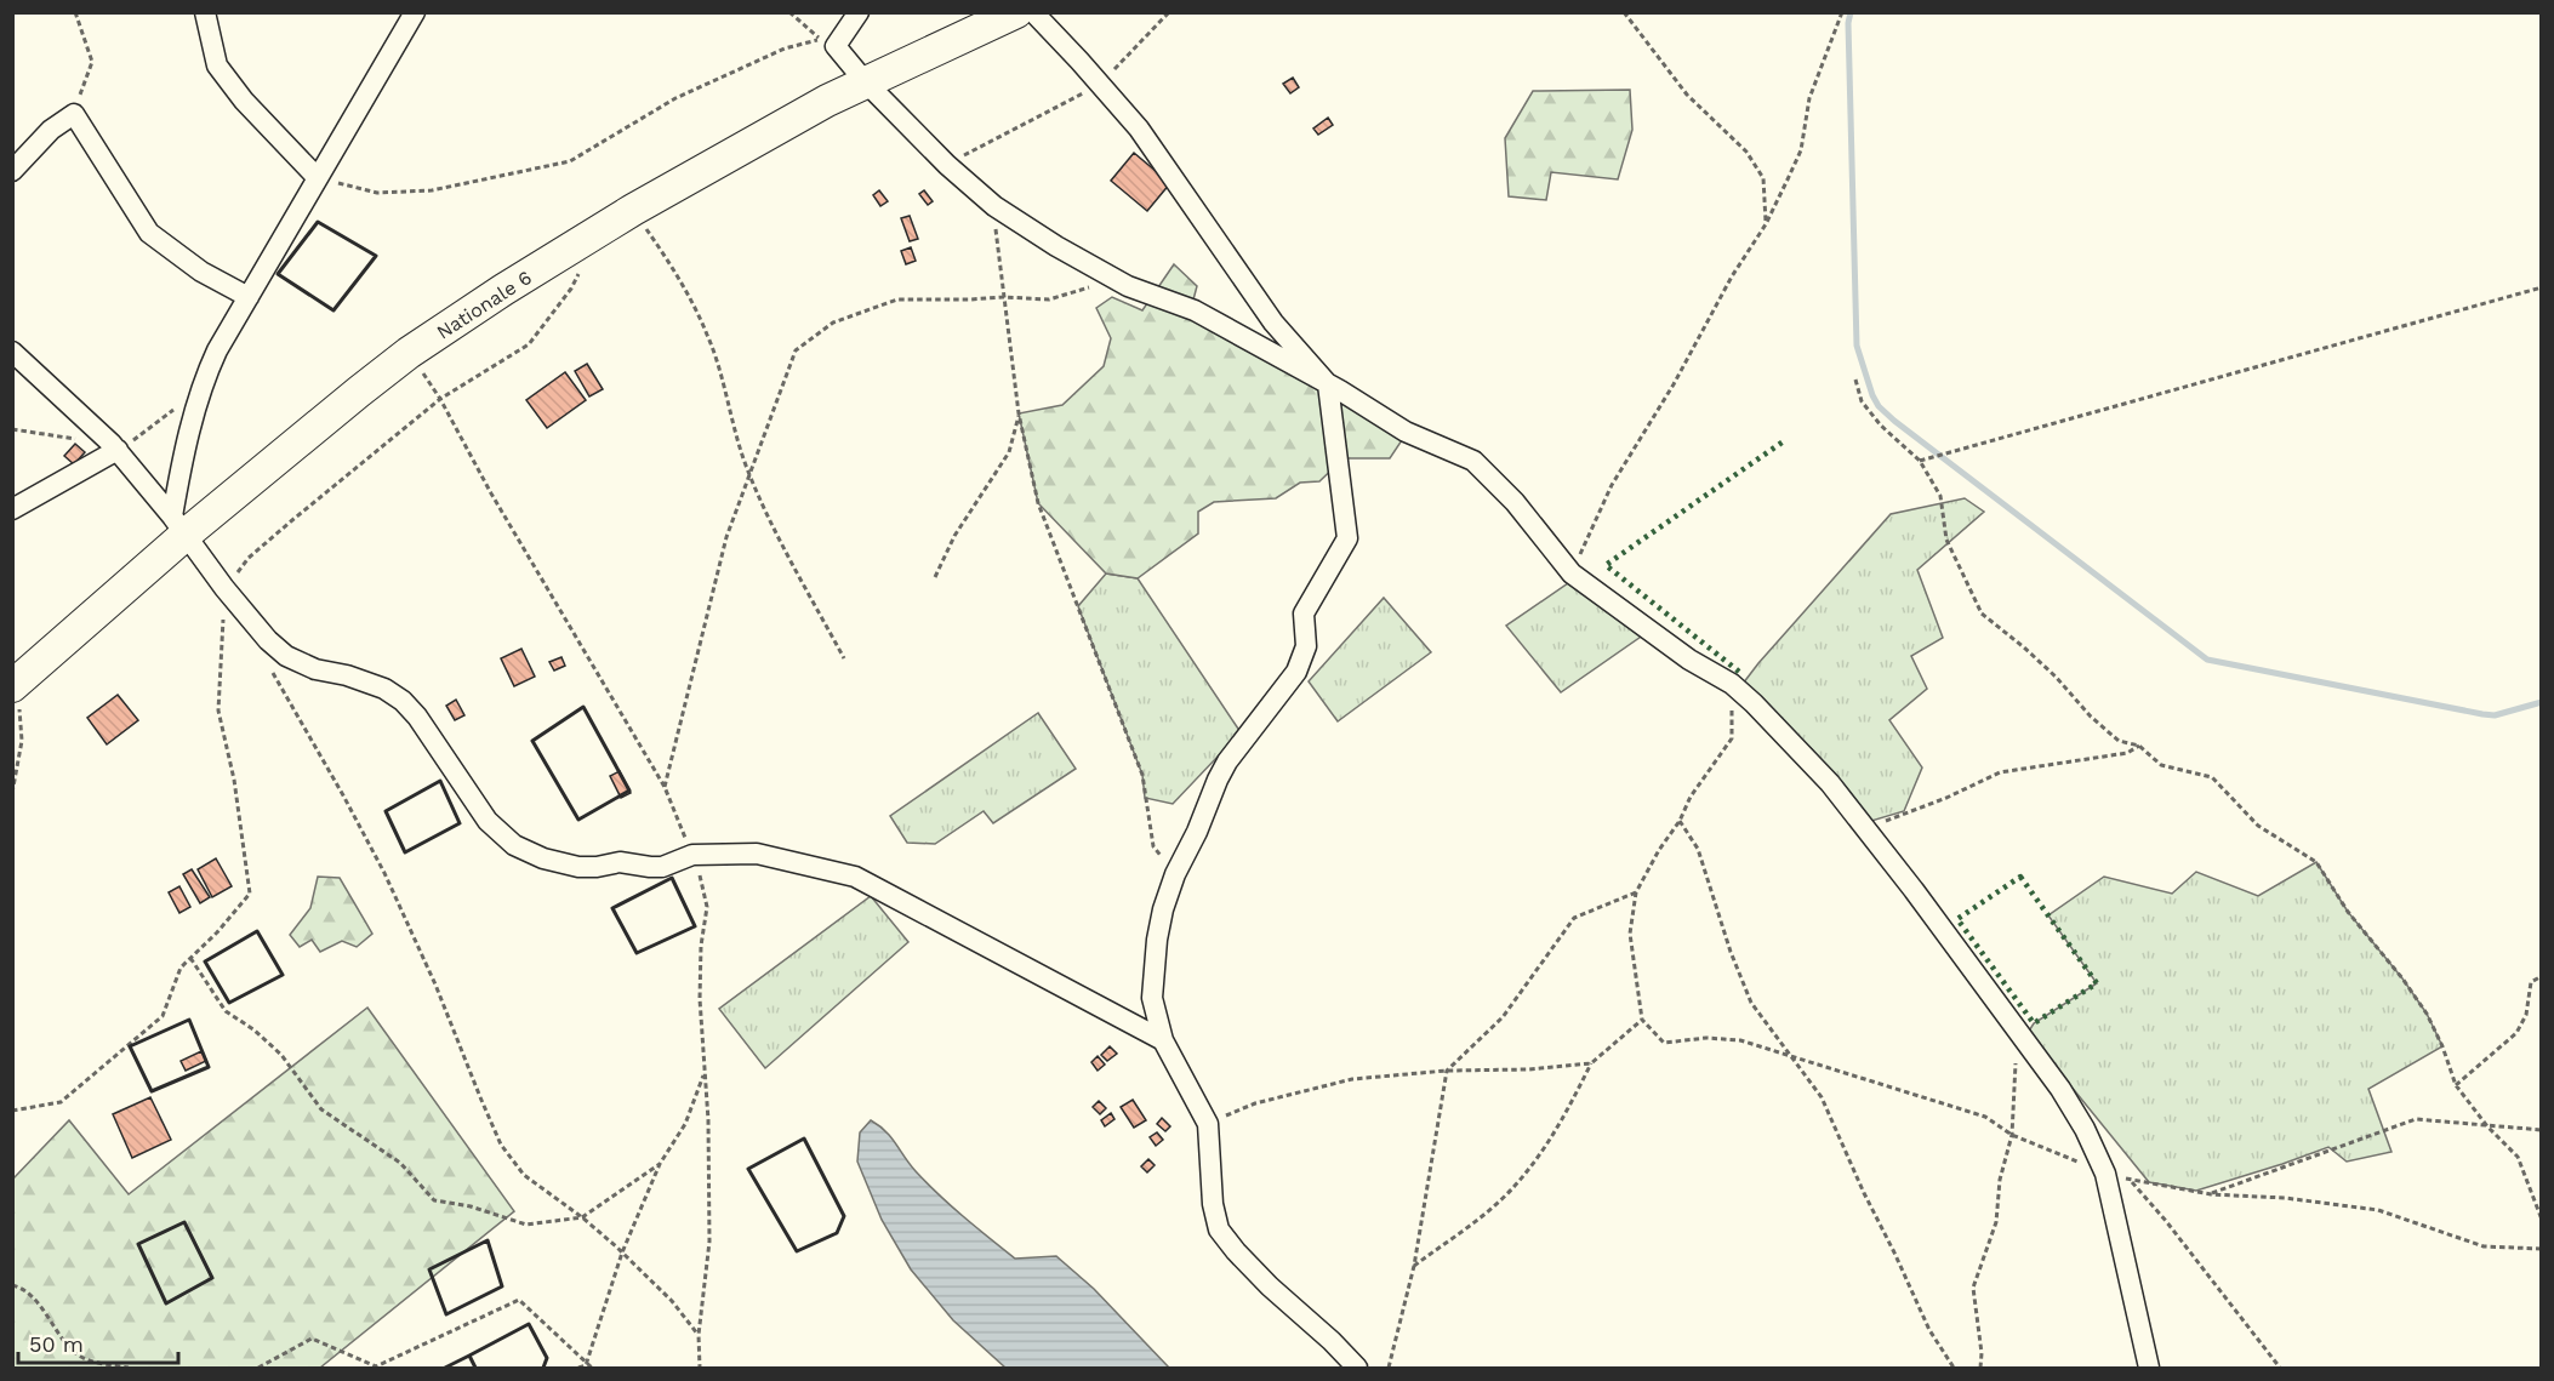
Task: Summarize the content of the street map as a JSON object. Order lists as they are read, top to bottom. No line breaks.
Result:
{"streets":{"main road":["Nationale 6"]},"scale_bar":"50 m"}
